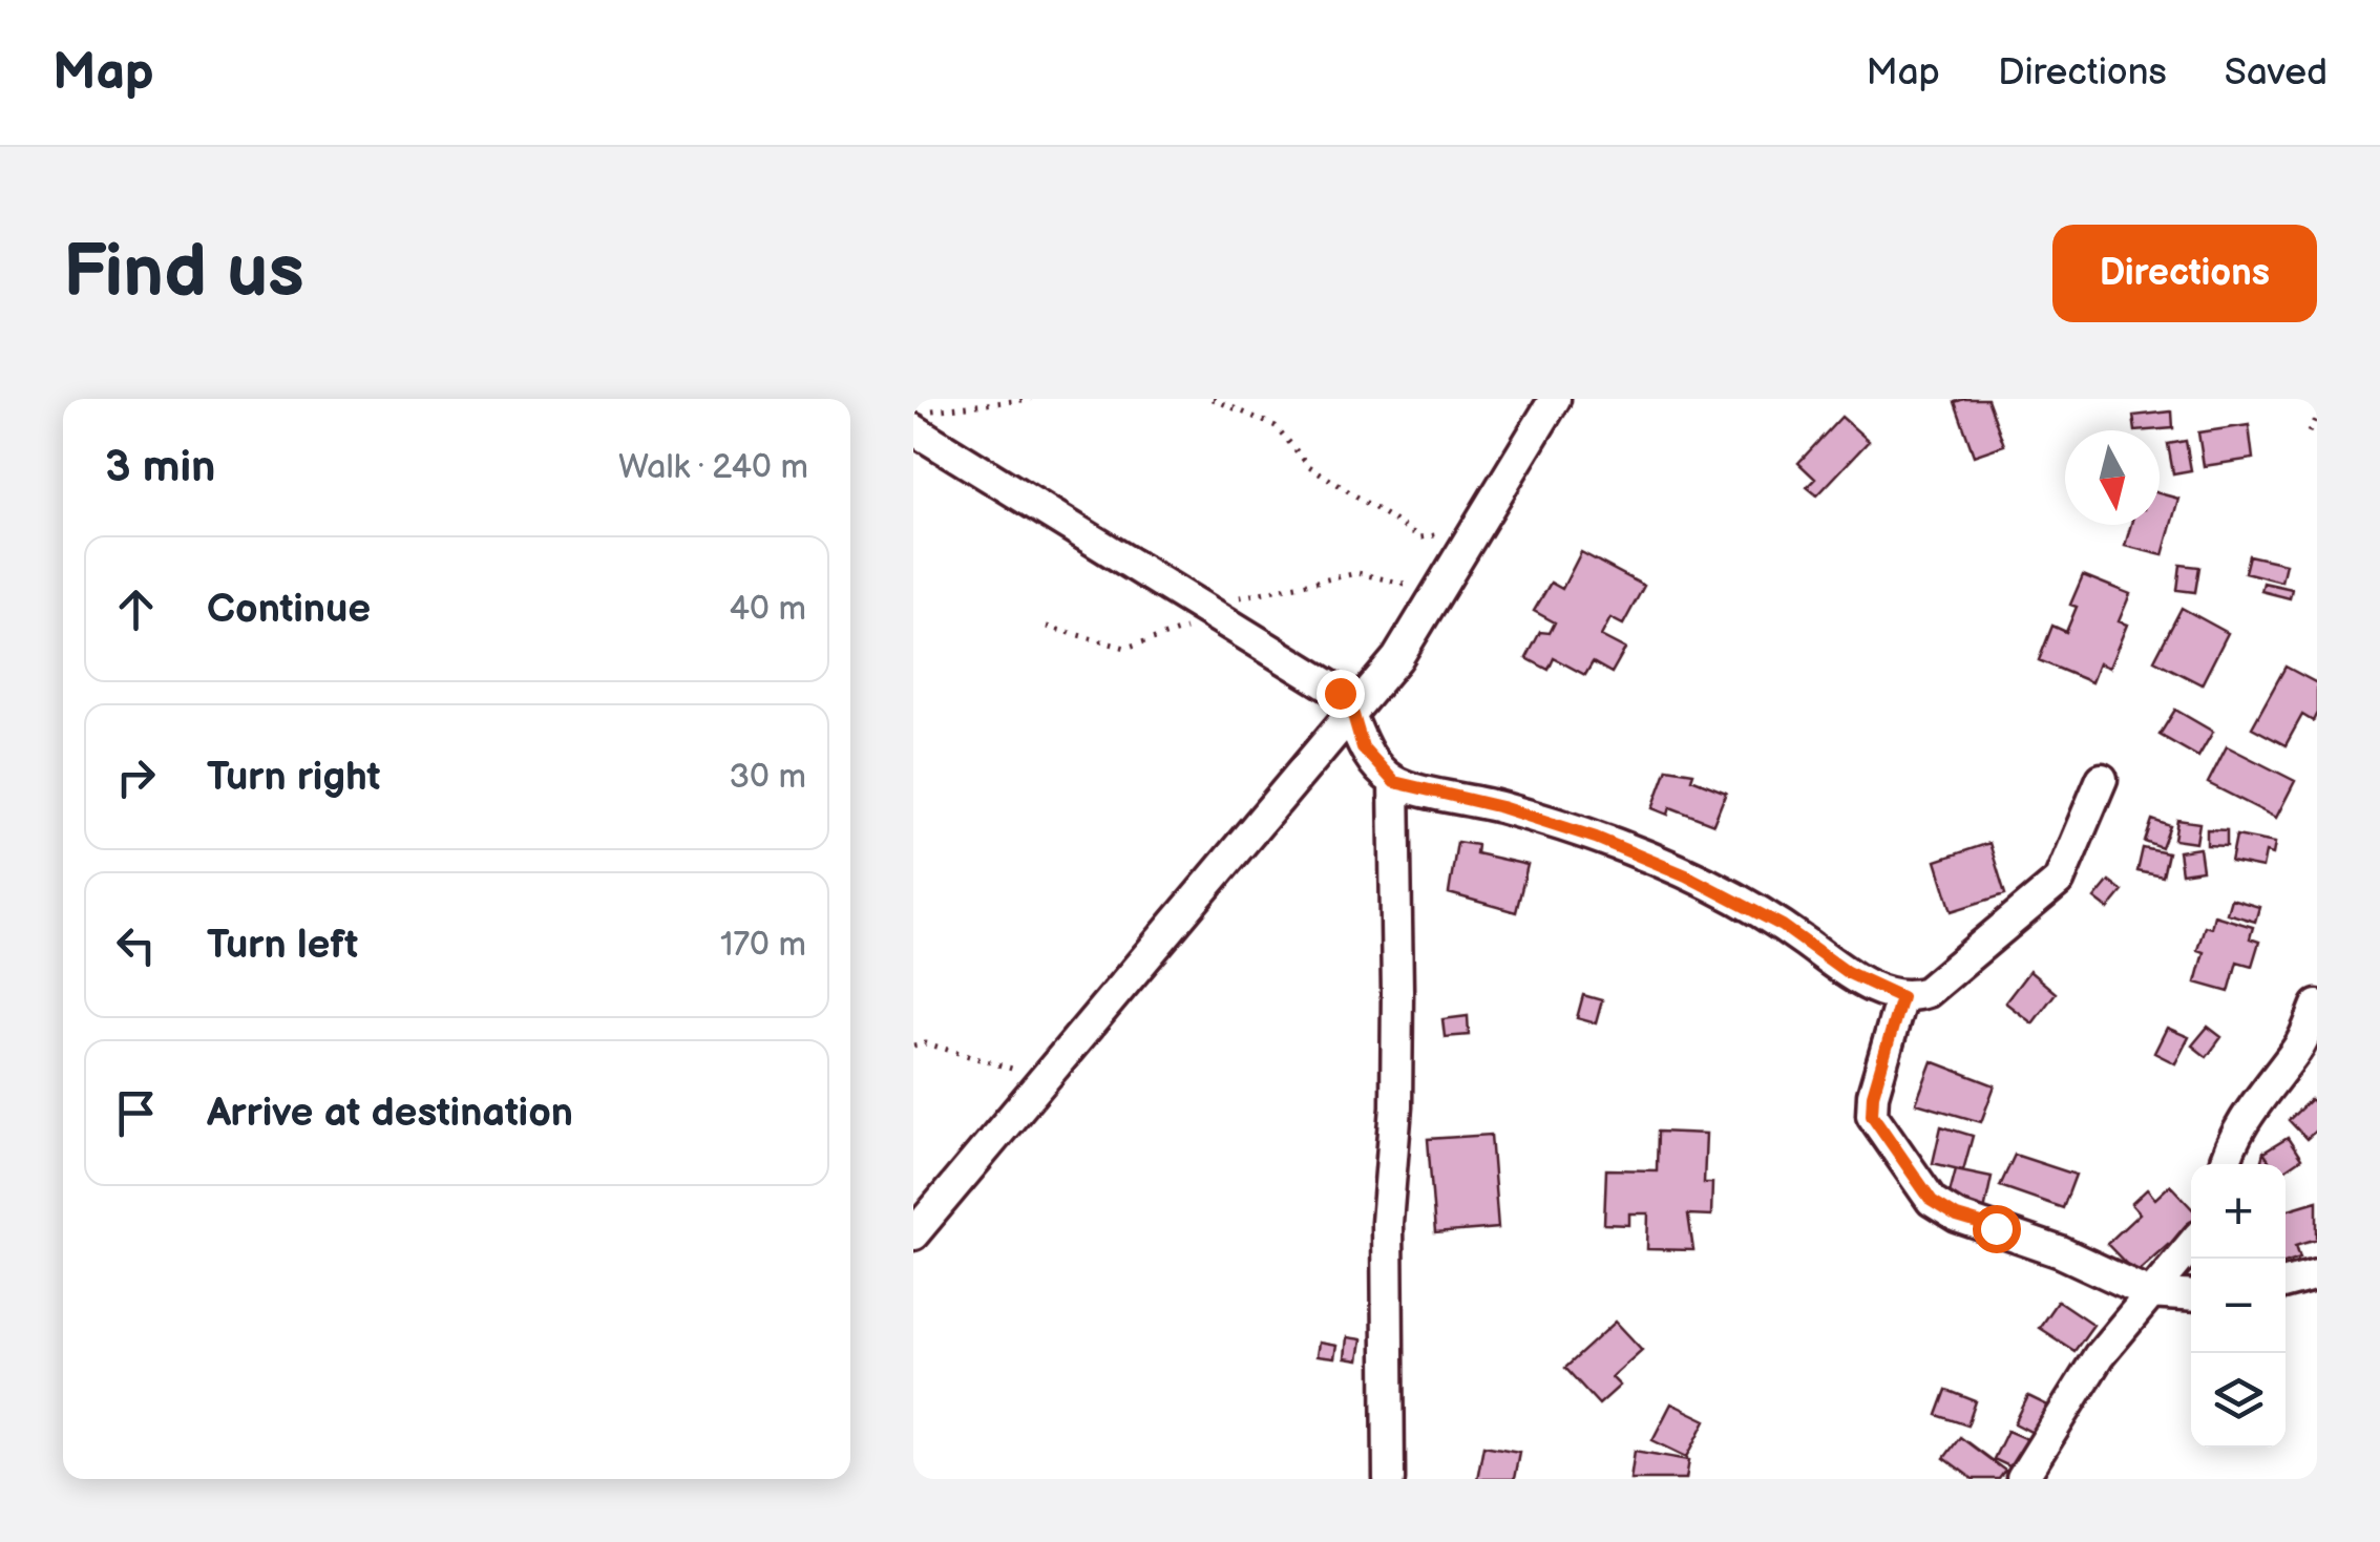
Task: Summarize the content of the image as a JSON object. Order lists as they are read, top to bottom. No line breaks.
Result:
{"north":"bottom","page":{"header":"Map","nav":["Map","Directions","Saved"],"buttons":"Directions","title":"Find us","heading":["3 min","Walk · 240 m"],"list":[["Continue","40 m"],["Turn right","30 m"],["Turn left","170 m"],"Arrive at destination"],"map_buttons":["+","−"]}}
